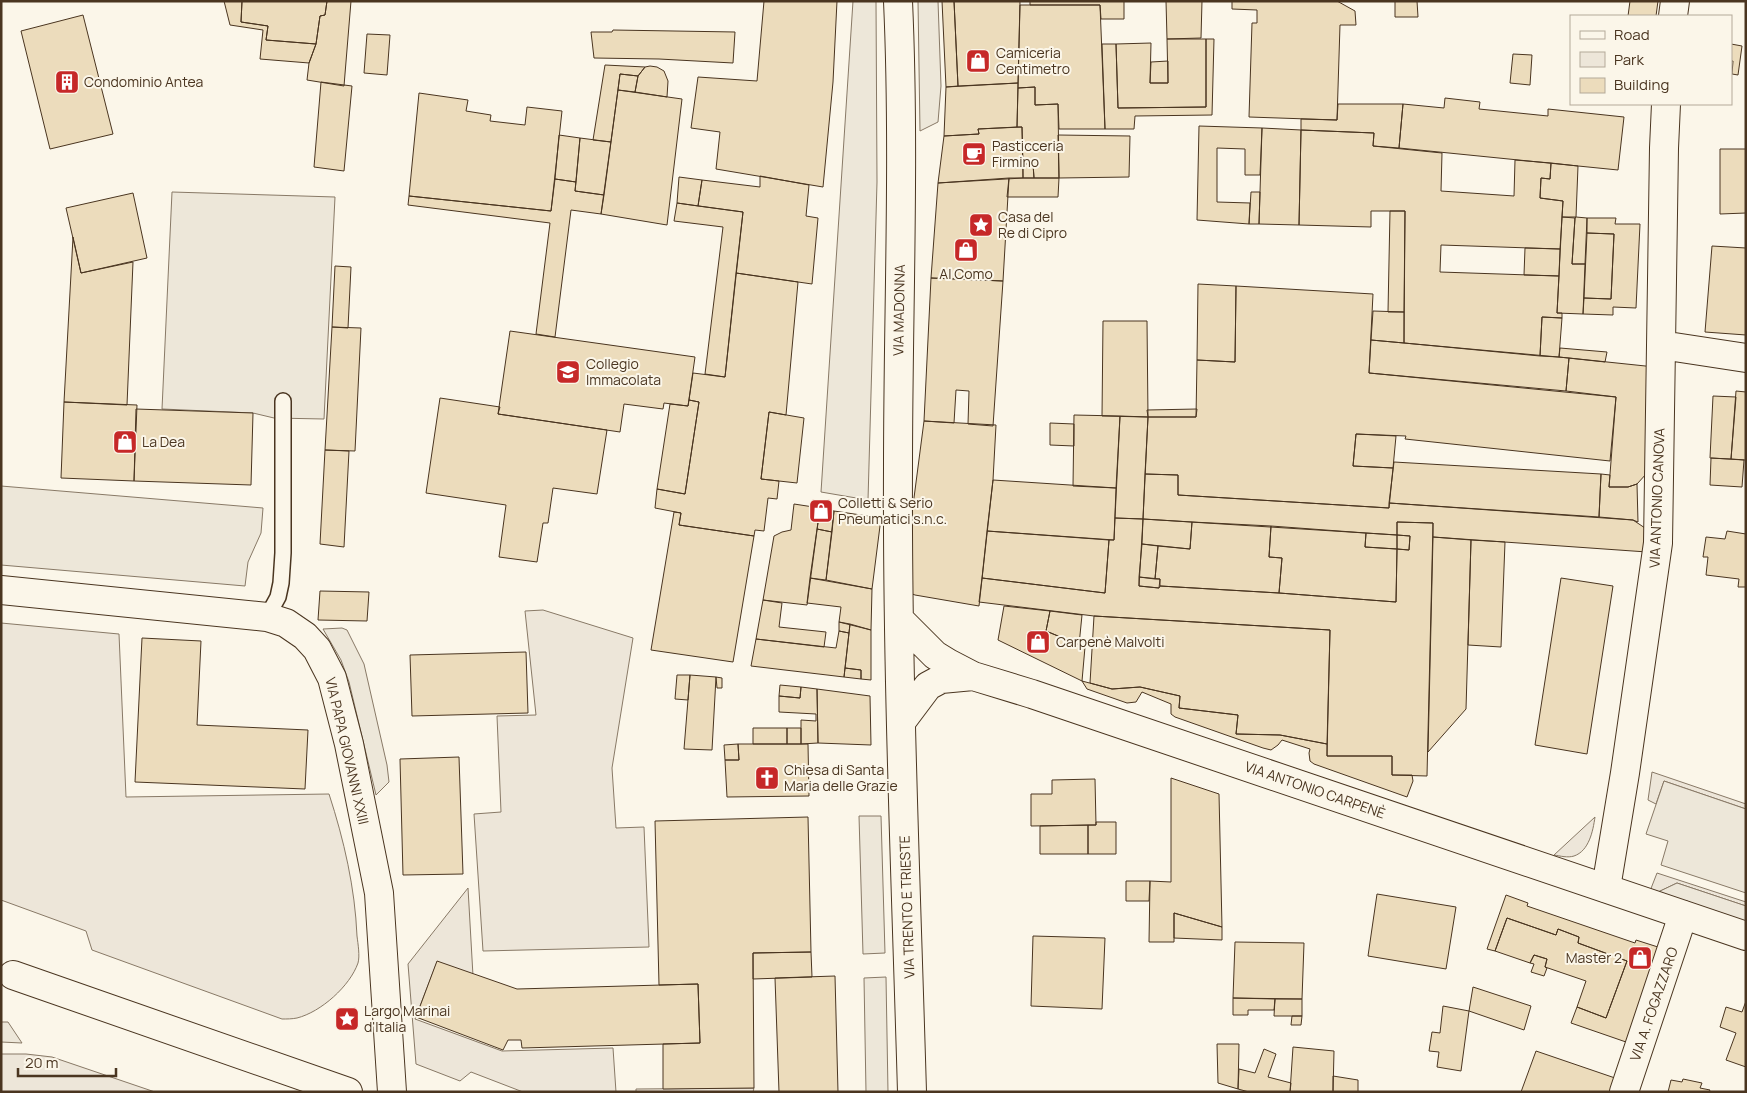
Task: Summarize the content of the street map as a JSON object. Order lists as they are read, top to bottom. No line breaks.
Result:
{"streets":{"street":["VIA MADONNA","VIA ANTONIO CANOVA","VIA PAPA GIOVANNI XXIII","VIA ANTONIO CARPENÈ","VIA TRENTO E TRIESTE","VIA A. FOGAZZARO"]},"crossings":[["VIA MADONNA","VIA ANTONIO CARPENÈ"],["VIA MADONNA","VIA TRENTO E TRIESTE"],["VIA ANTONIO CANOVA","VIA ANTONIO CARPENÈ"],["VIA ANTONIO CARPENÈ","VIA TRENTO E TRIESTE"],["VIA ANTONIO CARPENÈ","VIA A. FOGAZZARO"]],"places":{"shop":["Camiceria Centimetro","Al Como","La Dea","Colletti & Serio Pneumatici s.n.c.","Carpenè Malvolti","Master 2"],"building":["Condominio Antea"],"cafe":["Pasticceria Firmino"],"place":["Casa del Re di Cipro","Largo Marinai d'Italia"],"school or university":["Collegio Immacolata"],"church":["Chiesa di Santa Maria delle Grazie"]},"legend":["Road","Park","Building"],"scale_bar":"20 m"}
